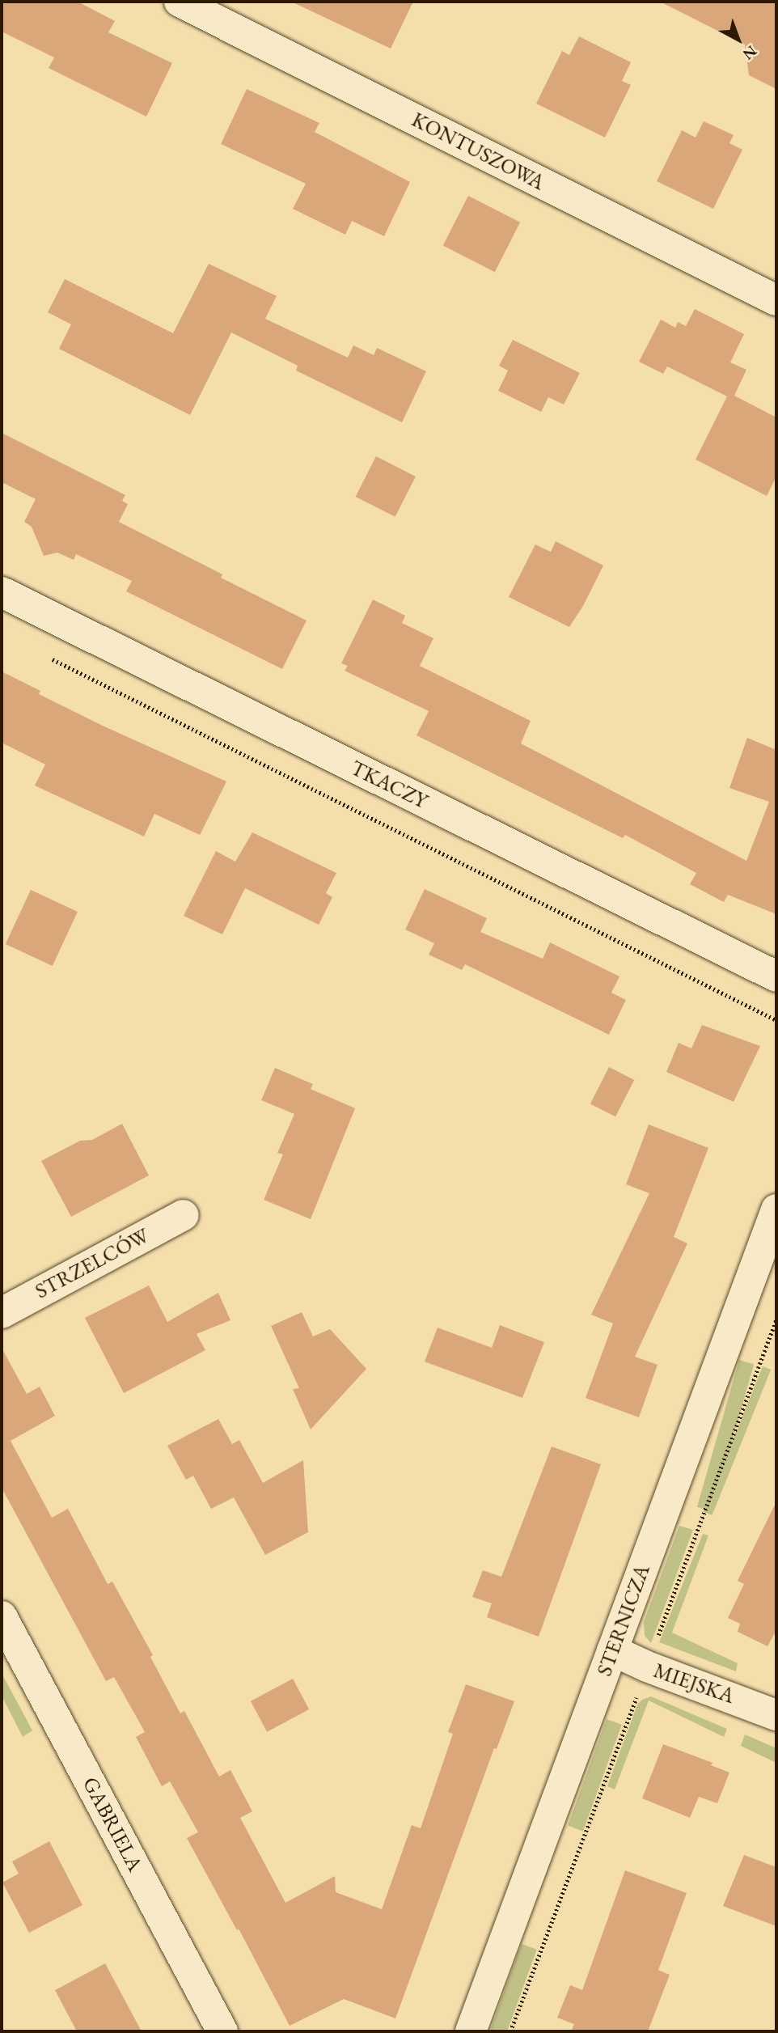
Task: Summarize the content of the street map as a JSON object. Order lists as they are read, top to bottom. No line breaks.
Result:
{"streets":{"street":["KONTUSZOWA","TKACZY","STRZELCÓW","STERNICZA","MIEJSKA","GABRIELA"]},"crossings":[["STERNICZA","MIEJSKA"]],"north":"bottom right"}
